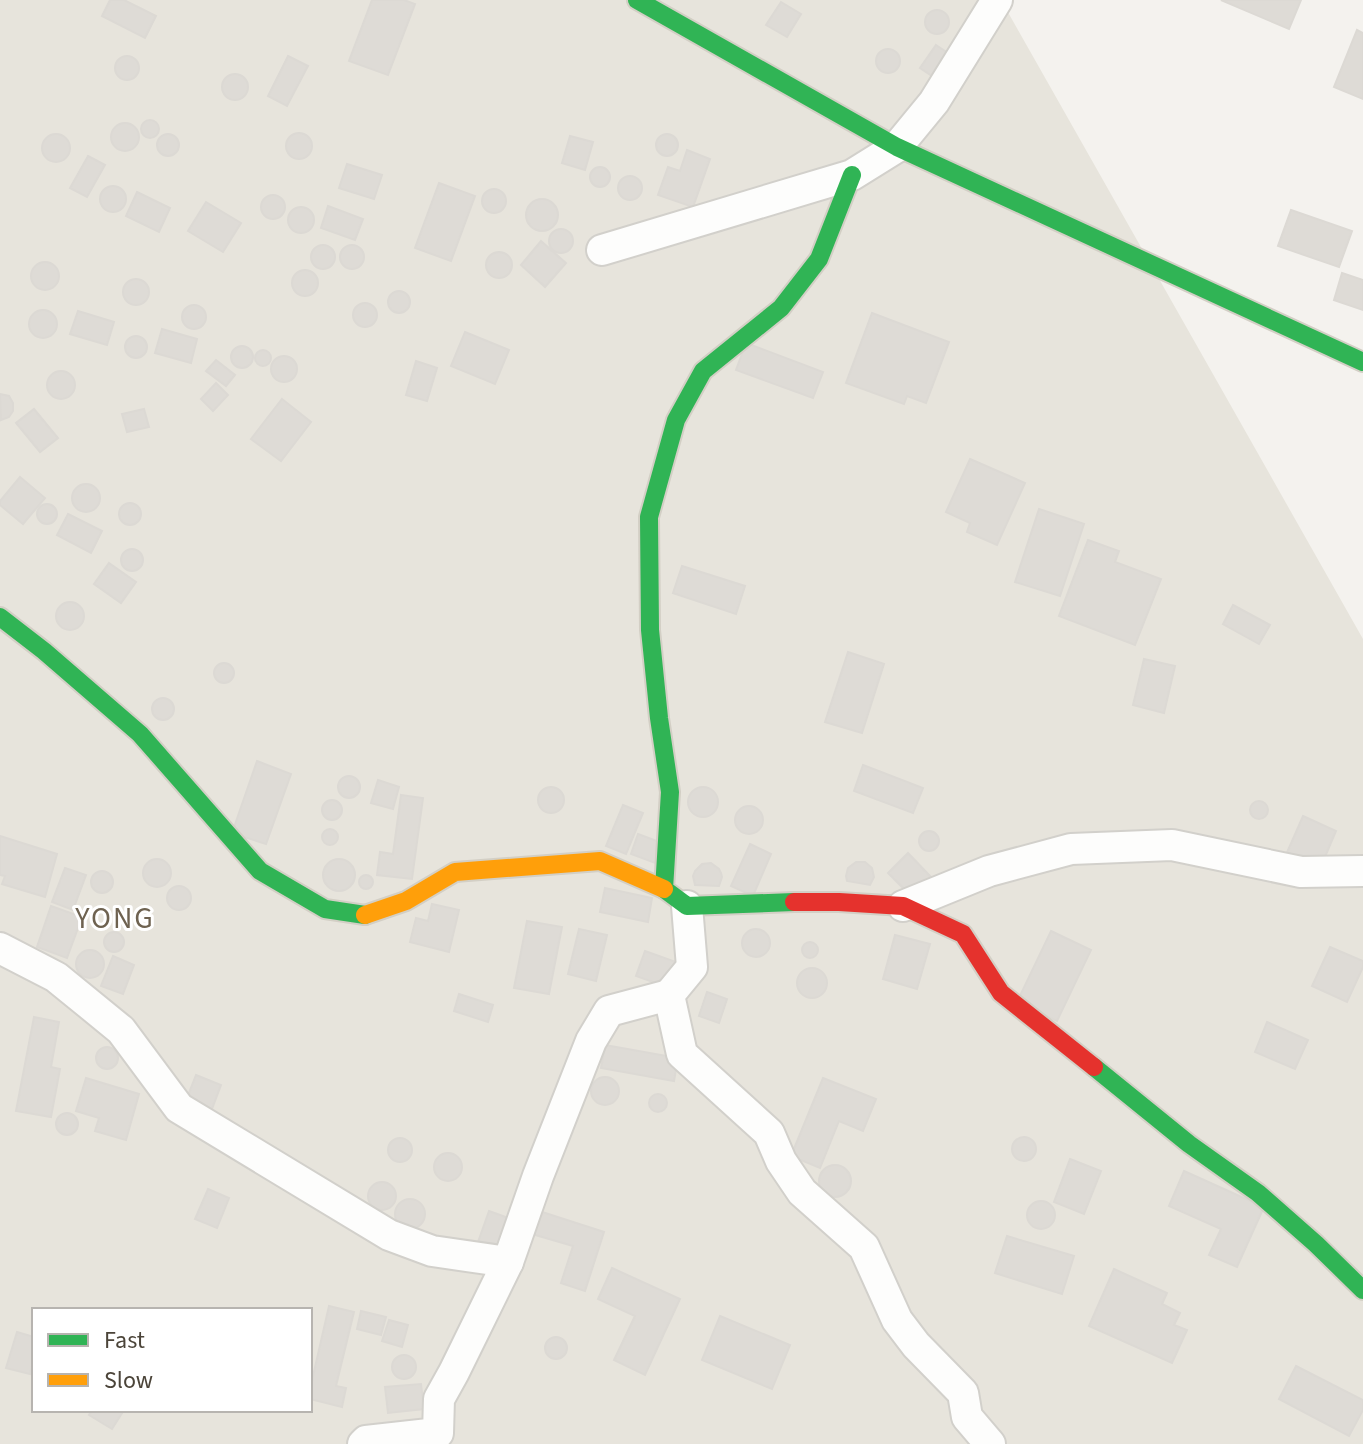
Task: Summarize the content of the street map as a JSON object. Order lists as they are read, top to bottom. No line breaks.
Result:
{"districts":["YONG"],"legend":["Fast","Slow"]}
